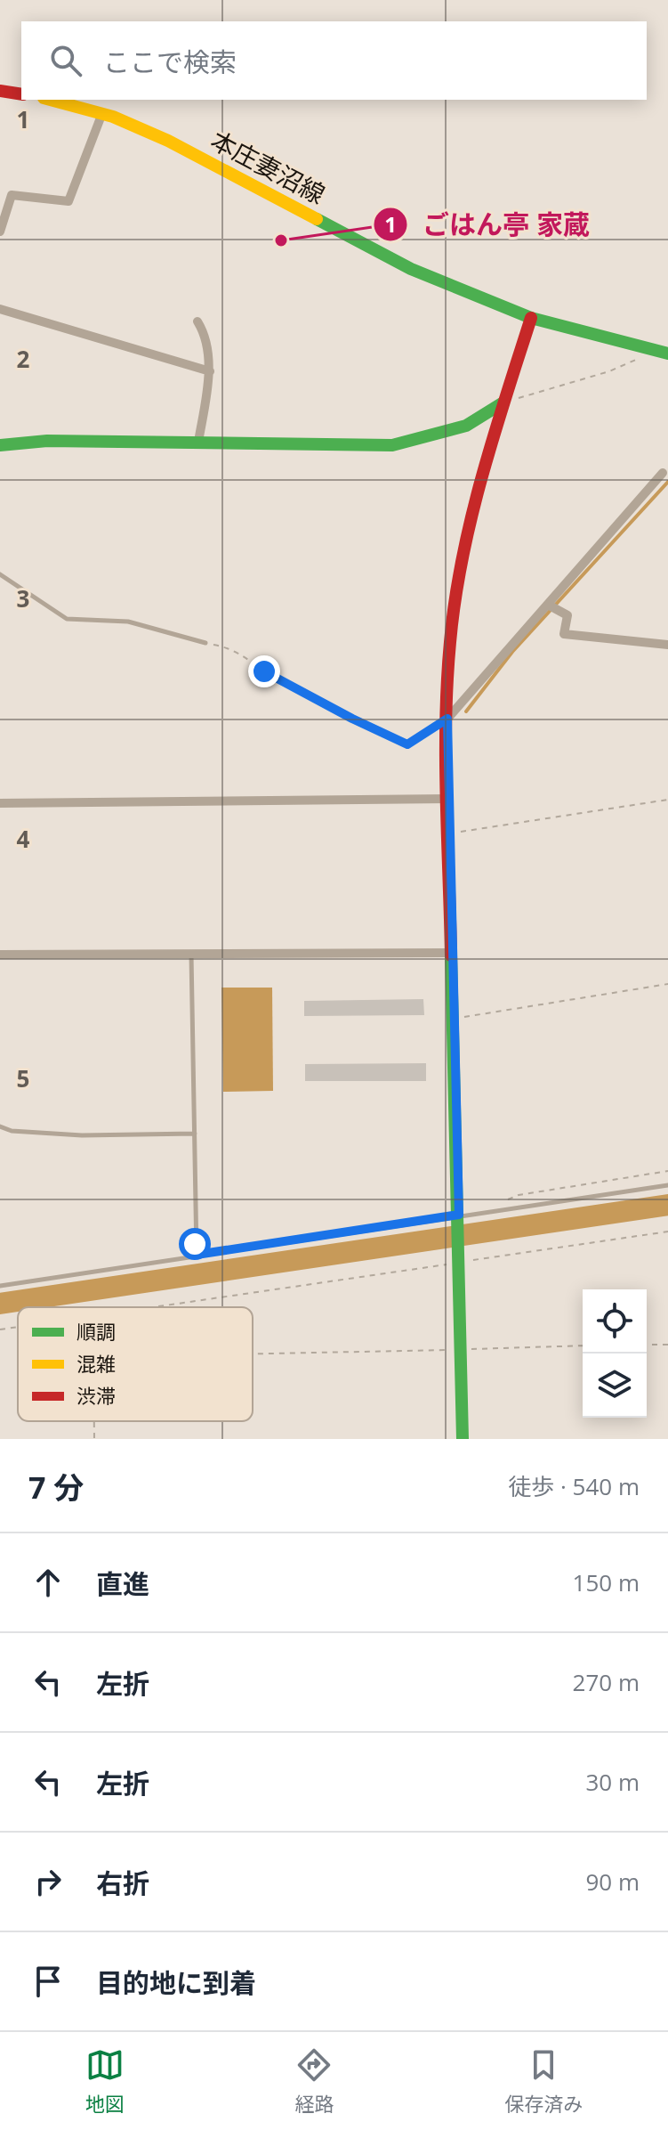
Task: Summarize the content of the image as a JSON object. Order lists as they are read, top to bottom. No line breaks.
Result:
{"streets":{"street":["本庄妻沼線"]},"places":["ごはん亭 家蔵"],"legend":["順調","混雑","渋滞"],"page":{"search":"ここで検索","heading":["7 分","徒歩 · 540 m"],"list":[["直進","150 m"],["左折","270 m"],["左折","30 m"],["右折","90 m"],"目的地に到着"],"nav":["地図","経路","保存済み"]},"grid":{"rows":["1","2","3","4","5"]}}
